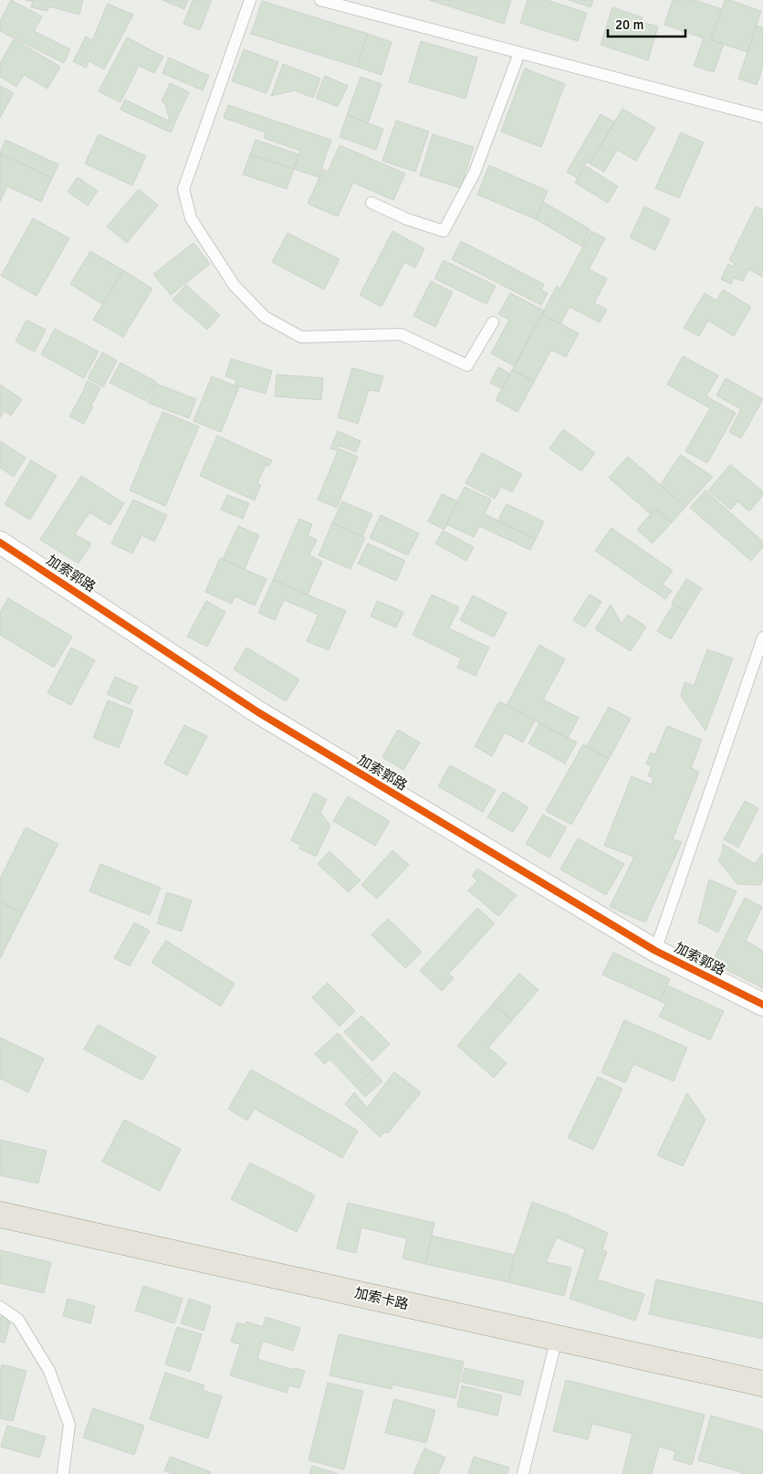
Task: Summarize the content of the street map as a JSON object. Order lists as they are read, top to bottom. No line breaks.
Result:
{"streets":{"main road":["加索卡路"],"street":["加索郭路"]},"scale_bar":"20 m"}
